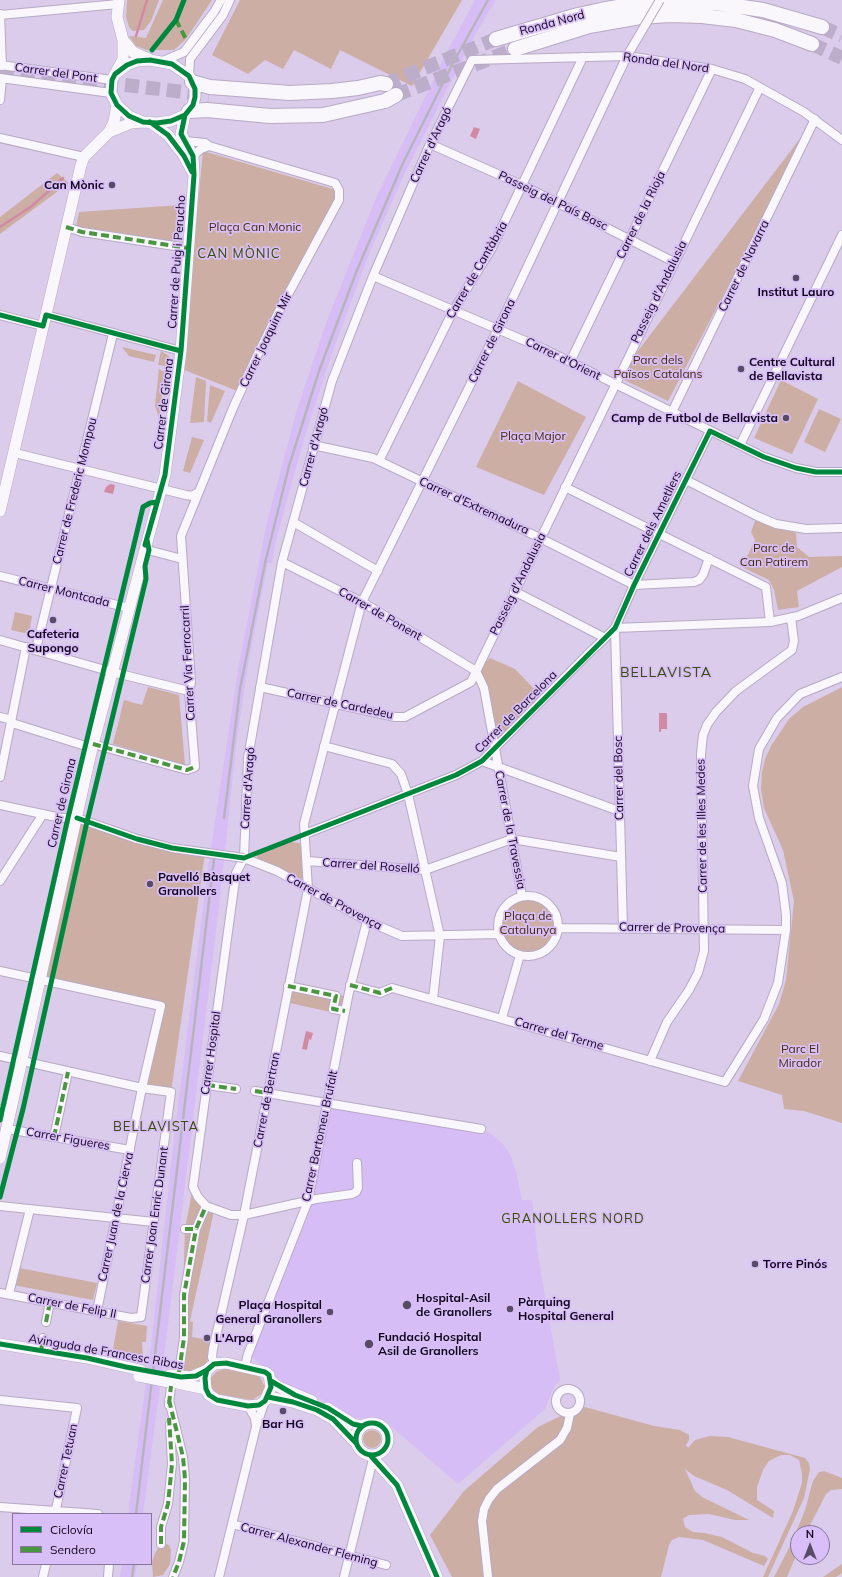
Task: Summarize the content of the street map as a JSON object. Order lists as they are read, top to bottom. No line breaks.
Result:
{"streets":{"highway":["Ronda Nord"],"street":["Ronda del Nord","Carrer del Pont","Carrer d'Aragó","Passeig del País Basc","Carrer de la Rioja","Carrer de Puig i Perucho","Carrer de Navarra","Carrer de Cantàbria","Passeig d'Andalusia","Carrer Joaquim Mir","Carrer de Girona","Carrer d'Orient","Carrer de Frederic Mompou","Carrer d'Extremadura","Carrer dels Ametllers","Carrer Montcada","Carrer de Ponent","Carrer Via Ferrocarril","Carrer de Cardedeu","Carrer de Barcelona","Carrer del Bosc","Carrer de les Illes Medes","Carrer de la Travessia","Carrer del Roselló","Carrer de Provença","Carrer del Terme","Carrer Hospital","Carrer de Bertran","Carrer Bartomeu Brufalt","Carrer Figueres","Carrer Joan Enric Dunant","Carrer Juan de la Cierva","Carrer de Felip II","Avinguda de Francesc Ribas","Carrer Tetuan","Carrer Alexander Fleming"]},"crossings":[["Ronda del Nord","Carrer d'Aragó"],["Ronda del Nord","Carrer de la Rioja"],["Ronda del Nord","Carrer de Navarra"],["Ronda del Nord","Carrer de Cantàbria"],["Ronda del Nord","Passeig d'Andalusia"],["Ronda del Nord","Carrer de Girona"],["Carrer d'Aragó","Passeig del País Basc"],["Carrer d'Aragó","Carrer de Girona"],["Carrer d'Aragó","Carrer d'Orient"],["Carrer d'Aragó","Carrer d'Extremadura"],["Carrer d'Aragó","Carrer de Ponent"],["Carrer d'Aragó","Carrer de Cardedeu"],["Carrer d'Aragó","Carrer de Provença"],["Carrer d'Aragó","Carrer Hospital"],["Passeig del País Basc","Carrer de la Rioja"],["Passeig del País Basc","Carrer de Cantàbria"],["Passeig del País Basc","Passeig d'Andalusia"],["Passeig del País Basc","Carrer de Girona"],["Carrer de la Rioja","Carrer d'Orient"],["Carrer de Puig i Perucho","Carrer de Girona"],["Carrer de Navarra","Carrer d'Orient"],["Carrer de Cantàbria","Carrer d'Orient"],["Carrer de Cantàbria","Carrer d'Extremadura"],["Passeig d'Andalusia","Carrer d'Orient"],["Passeig d'Andalusia","Carrer d'Extremadura"],["Passeig d'Andalusia","Carrer de Ponent"],["Passeig d'Andalusia","Carrer de Cardedeu"],["Passeig d'Andalusia","Carrer de la Travessia"],["Carrer Joaquim Mir","Carrer Via Ferrocarril"],["Carrer de Girona","Carrer d'Orient"],["Carrer de Girona","Carrer de Frederic Mompou"],["Carrer de Girona","Carrer d'Extremadura"],["Carrer de Girona","Carrer Montcada"],["Carrer de Girona","Carrer de Ponent"],["Carrer de Girona","Carrer Via Ferrocarril"],["Carrer de Girona","Carrer de Cardedeu"],["Carrer de Girona","Carrer de Barcelona"],["Carrer de Girona","Carrer de Provença"],["Carrer de Girona","Carrer Hospital"],["Carrer de Girona","Carrer de Bertran"],["Carrer de Girona","Carrer Figueres"],["Carrer de Girona","Carrer Juan de la Cierva"],["Carrer d'Orient","Carrer dels Ametllers"],["Carrer de Frederic Mompou","Carrer Montcada"],["Carrer d'Extremadura","Carrer dels Ametllers"],["Carrer dels Ametllers","Carrer de Barcelona"],["Carrer dels Ametllers","Carrer del Bosc"],["Carrer de Ponent","Carrer de Cardedeu"],["Carrer de Ponent","Carrer de la Travessia"],["Carrer de Cardedeu","Carrer de la Travessia"],["Carrer de Barcelona","Carrer del Bosc"],["Carrer de Barcelona","Carrer de la Travessia"],["Carrer de Barcelona","Carrer de Bertran"],["Carrer del Bosc","Carrer del Roselló"],["Carrer del Bosc","Carrer de Provença"],["Carrer de les Illes Medes","Carrer de Provença"],["Carrer de les Illes Medes","Carrer del Terme"],["Carrer de la Travessia","Carrer del Roselló"],["Carrer de la Travessia","Carrer de Provença"],["Carrer del Roselló","Carrer de Bertran"],["Carrer de Provença","Carrer del Terme"],["Carrer de Provença","Carrer Hospital"],["Carrer de Provença","Carrer de Bertran"],["Carrer de Provença","Carrer Bartomeu Brufalt"],["Carrer del Terme","Carrer Bartomeu Brufalt"],["Carrer de Bertran","Carrer Bartomeu Brufalt"],["Carrer de Bertran","Avinguda de Francesc Ribas"],["Carrer Bartomeu Brufalt","Avinguda de Francesc Ribas"],["Carrer Figueres","Carrer Juan de la Cierva"],["Carrer Joan Enric Dunant","Carrer Juan de la Cierva"],["Carrer Joan Enric Dunant","Carrer de Felip II"],["Carrer Juan de la Cierva","Carrer de Felip II"]],"districts":["CAN MÒNIC","BELLAVISTA","BELLAVISTA","GRANOLLERS NORD"],"parks":["Plaça Can Monic","Parc dels Països Catalans","Plaça Major","Parc de Can Patirem","Plaça de Catalunya","Parc El Mirador"],"places":["Can Mònic","Institut Lauro","Centre Cultural de Bellavista","Camp de Futbol de Bellavista","Cafeteria Supongo","Pavelló Bàsquet Granollers","Torre Pinós","Hospital-Asil de Granollers","Pàrquing Hospital General","Plaça Hospital General Granollers","L'Arpa","Fundació Hospital Asil de Granollers","Bar HG"],"legend":["Ciclovía","Sendero"],"north":"top"}
